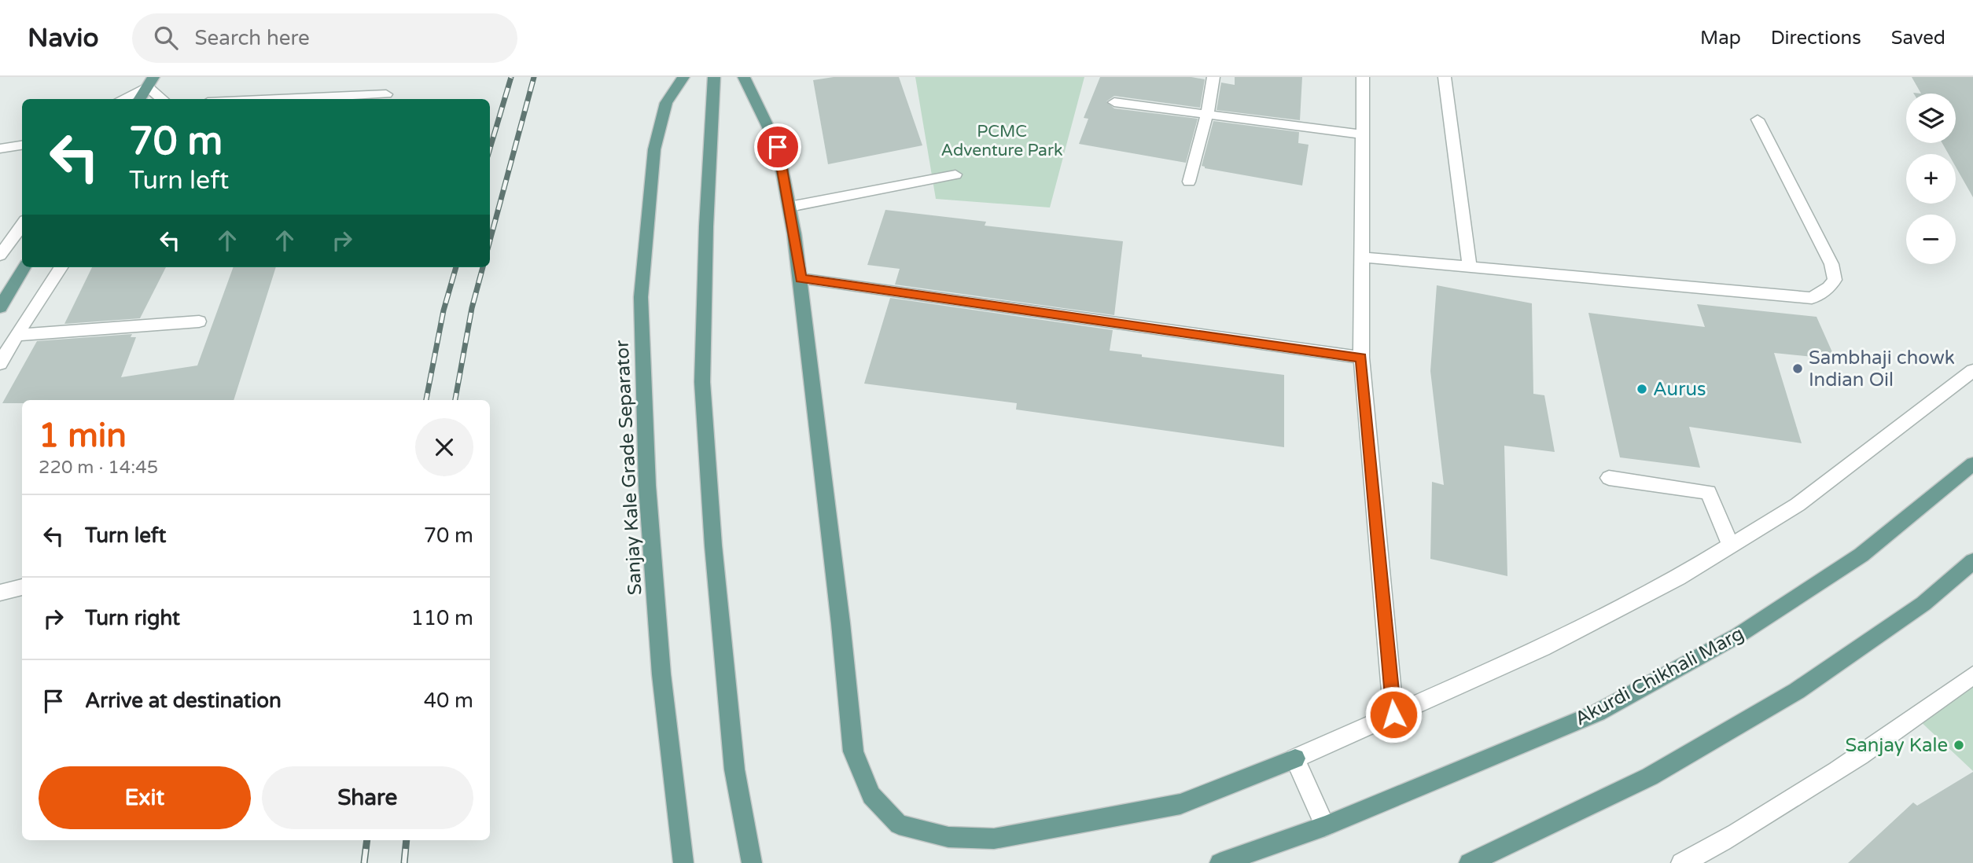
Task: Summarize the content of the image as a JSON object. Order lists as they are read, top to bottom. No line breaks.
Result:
{"streets":{"main road":["Sanjay Kale Grade Separator","Akurdi Chikhali Marg"]},"parks":["PCMC Adventure Park"],"places":["Sambhaji chowk Indian Oil","Aurus","Sanjay Kale"],"page":{"header":"Navio","search":"Search here","nav":["Map","Directions","Saved"],"map_buttons":["+","−"],"turn":["70 m","Turn left"],"heading":["1 min","220 m · 14:45"],"list":[{"name":"Turn left","value":"70 m"},{"name":"Turn right","value":"110 m"},{"name":"Arrive at destination","value":"40 m"}],"buttons":["Exit","Share"]}}
